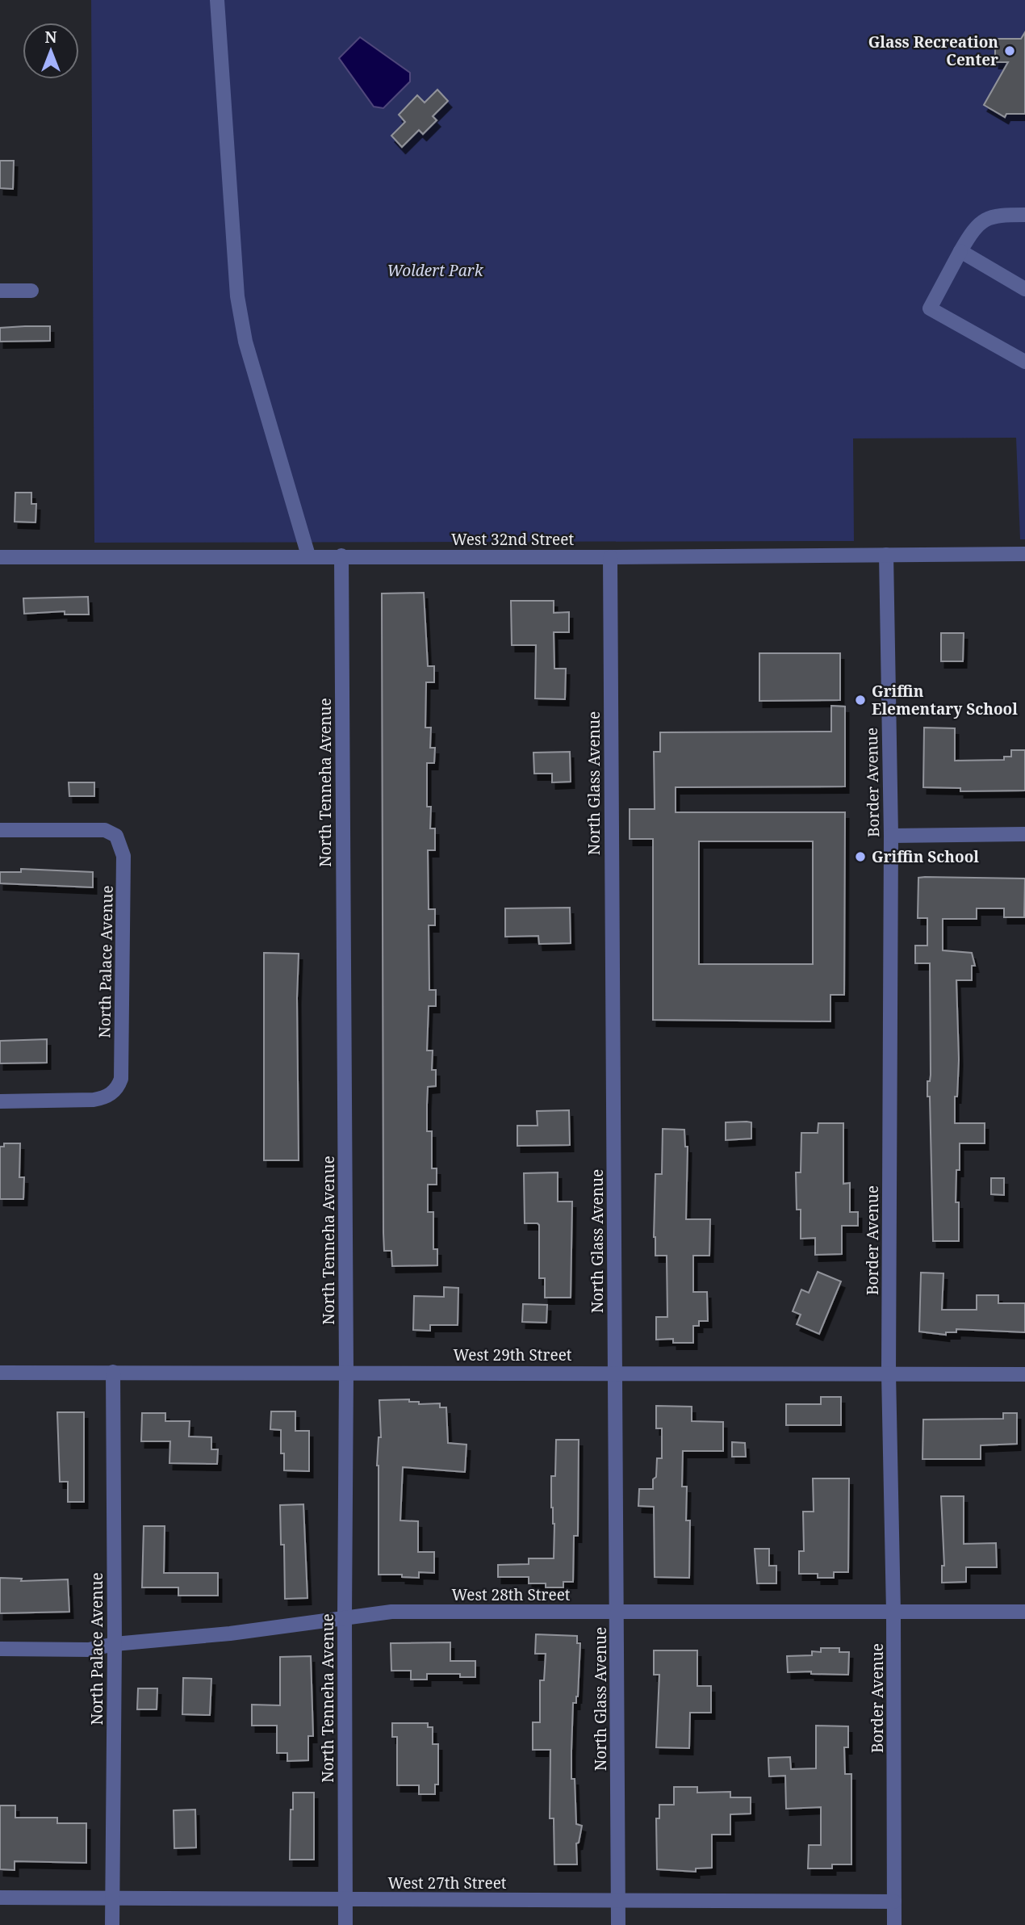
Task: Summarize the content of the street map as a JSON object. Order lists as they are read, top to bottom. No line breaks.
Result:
{"streets":{"street":["West 32nd Street","North Tenneha Avenue","Border Avenue","North Glass Avenue","North Palace Avenue","West 29th Street","West 28th Street","West 27th Street"]},"crossings":[["West 32nd Street","North Tenneha Avenue"],["West 32nd Street","Border Avenue"],["West 32nd Street","North Glass Avenue"],["North Tenneha Avenue","West 29th Street"],["North Tenneha Avenue","West 28th Street"],["North Tenneha Avenue","West 27th Street"],["Border Avenue","West 29th Street"],["Border Avenue","West 28th Street"],["Border Avenue","West 27th Street"],["North Glass Avenue","West 29th Street"],["North Glass Avenue","West 28th Street"],["North Glass Avenue","West 27th Street"],["North Palace Avenue","West 29th Street"],["North Palace Avenue","West 28th Street"],["North Palace Avenue","West 27th Street"]],"parks":["Woldert Park"],"places":["Glass Recreation Center","Griffin Elementary School","Griffin School"],"north":"top"}
